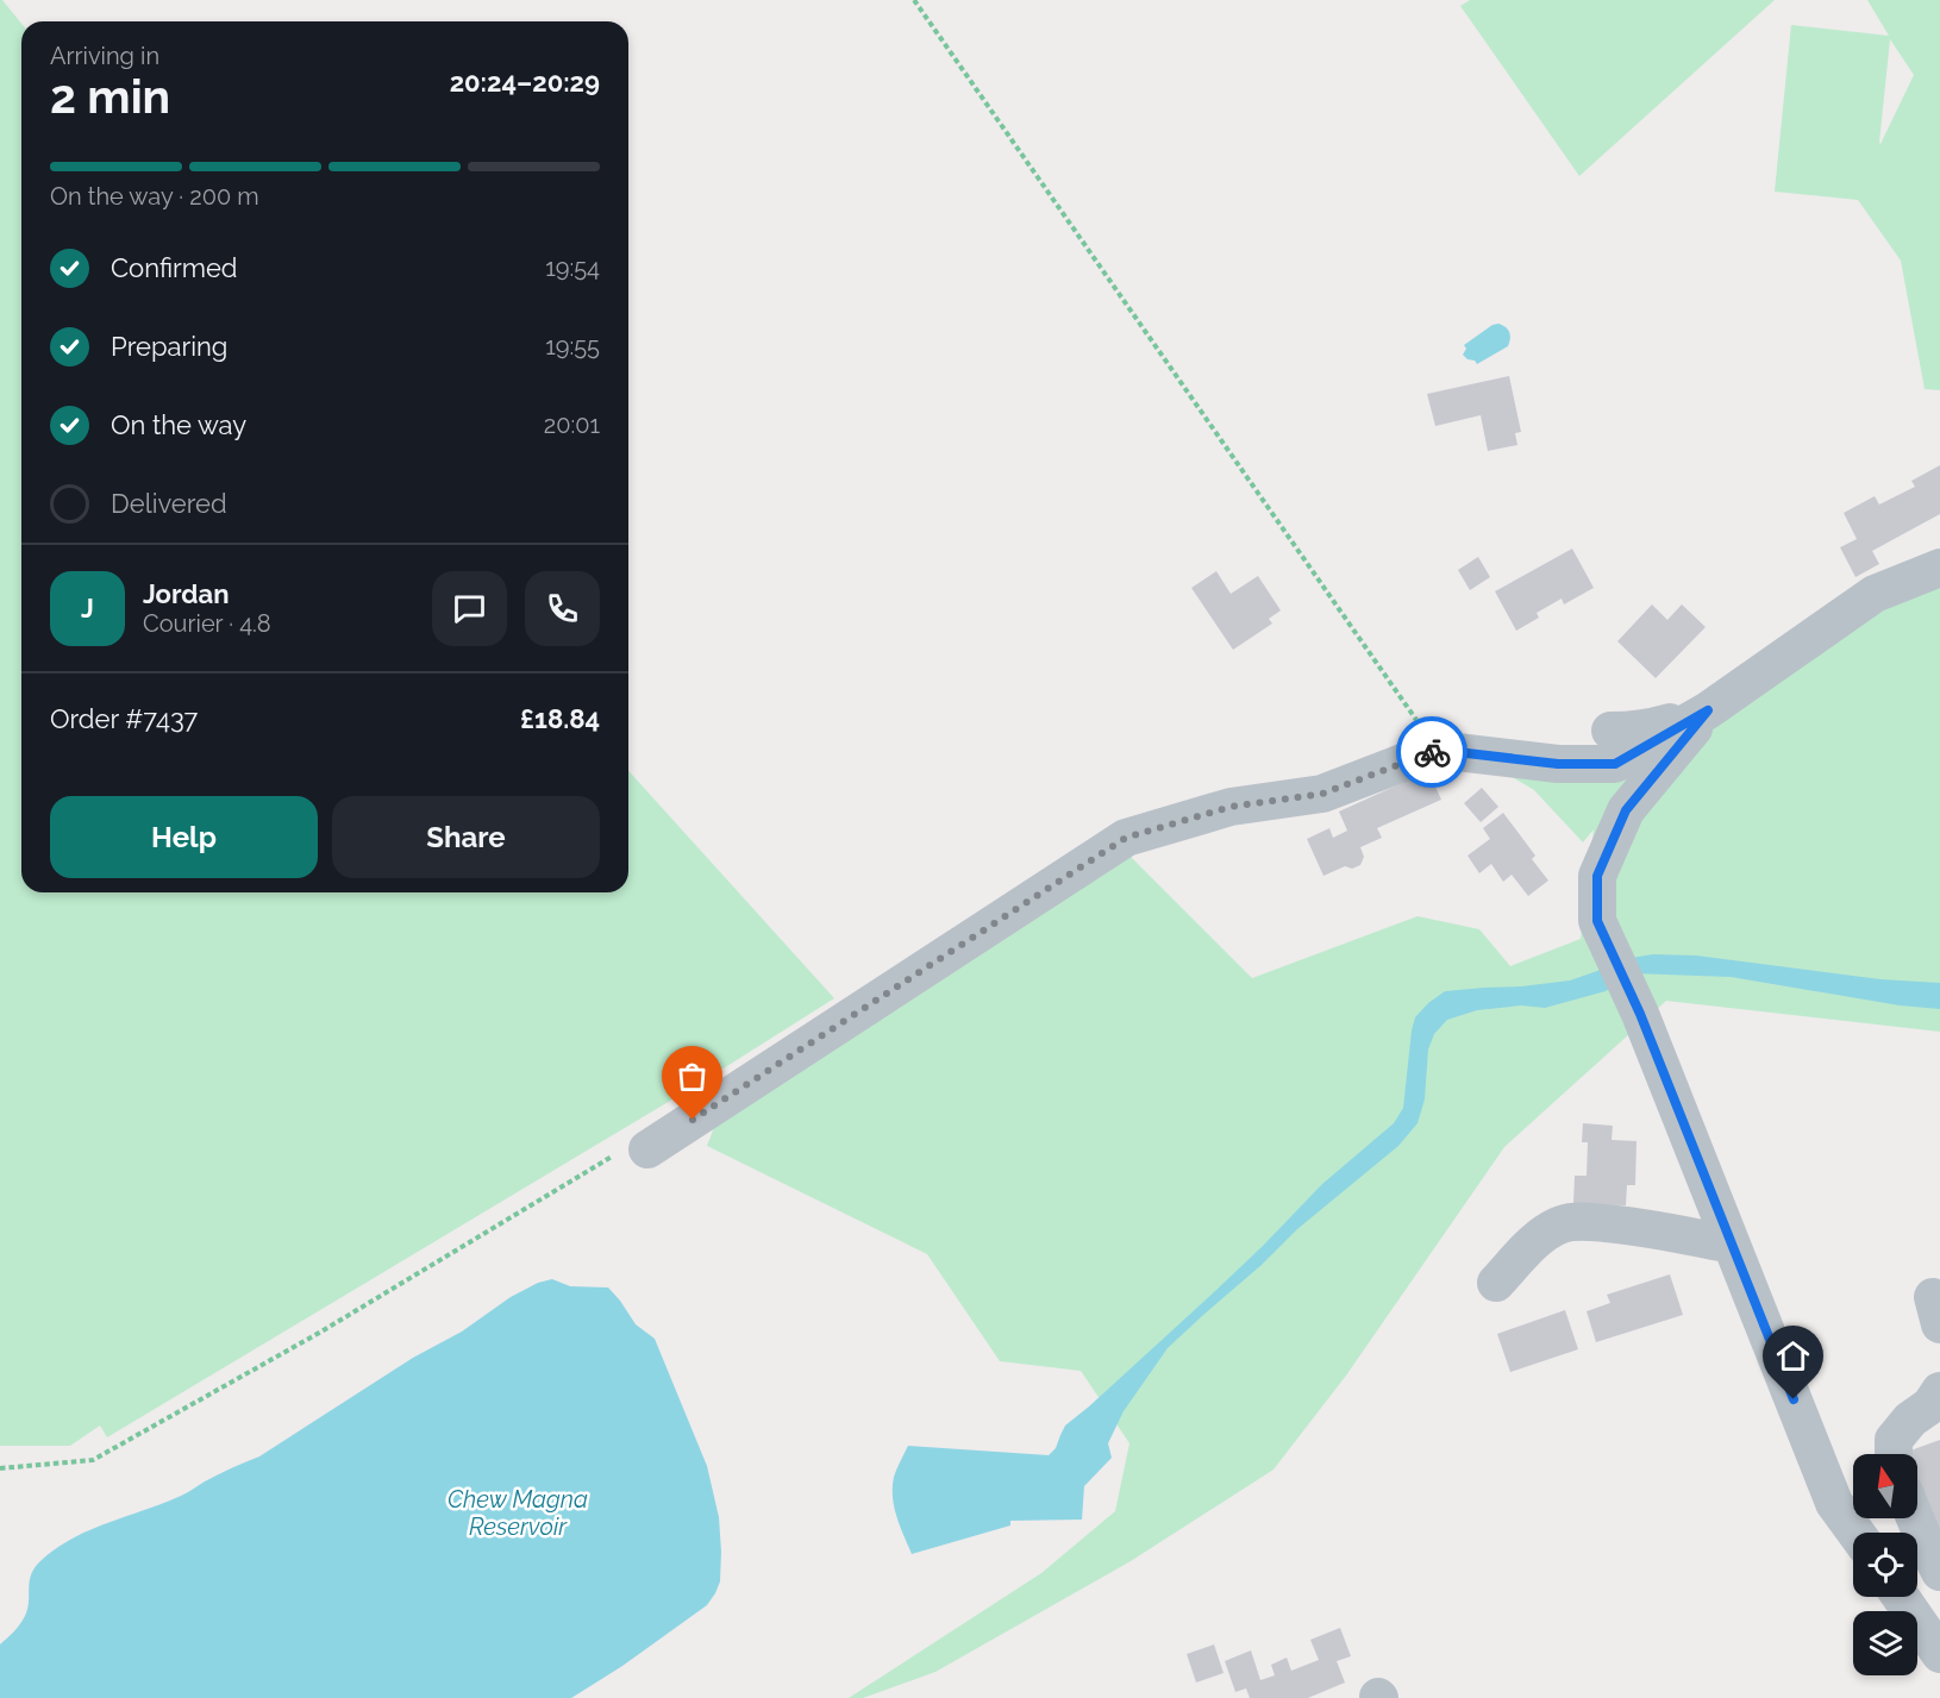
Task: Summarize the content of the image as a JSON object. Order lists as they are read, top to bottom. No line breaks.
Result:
{"water":["Chew Magna Reservoir"],"north":"top","page":{"heading":["2 min","Arriving in","20:24–20:29"],"panel":["Jordan","Courier · 4.8","Order #7437","£18.84"],"bar":"On the way · 200 m","list":[["Confirmed","19:54"],["Preparing","19:55"],["On the way","20:01"],"Delivered"],"round":"J","buttons":["Help","Share"]}}
